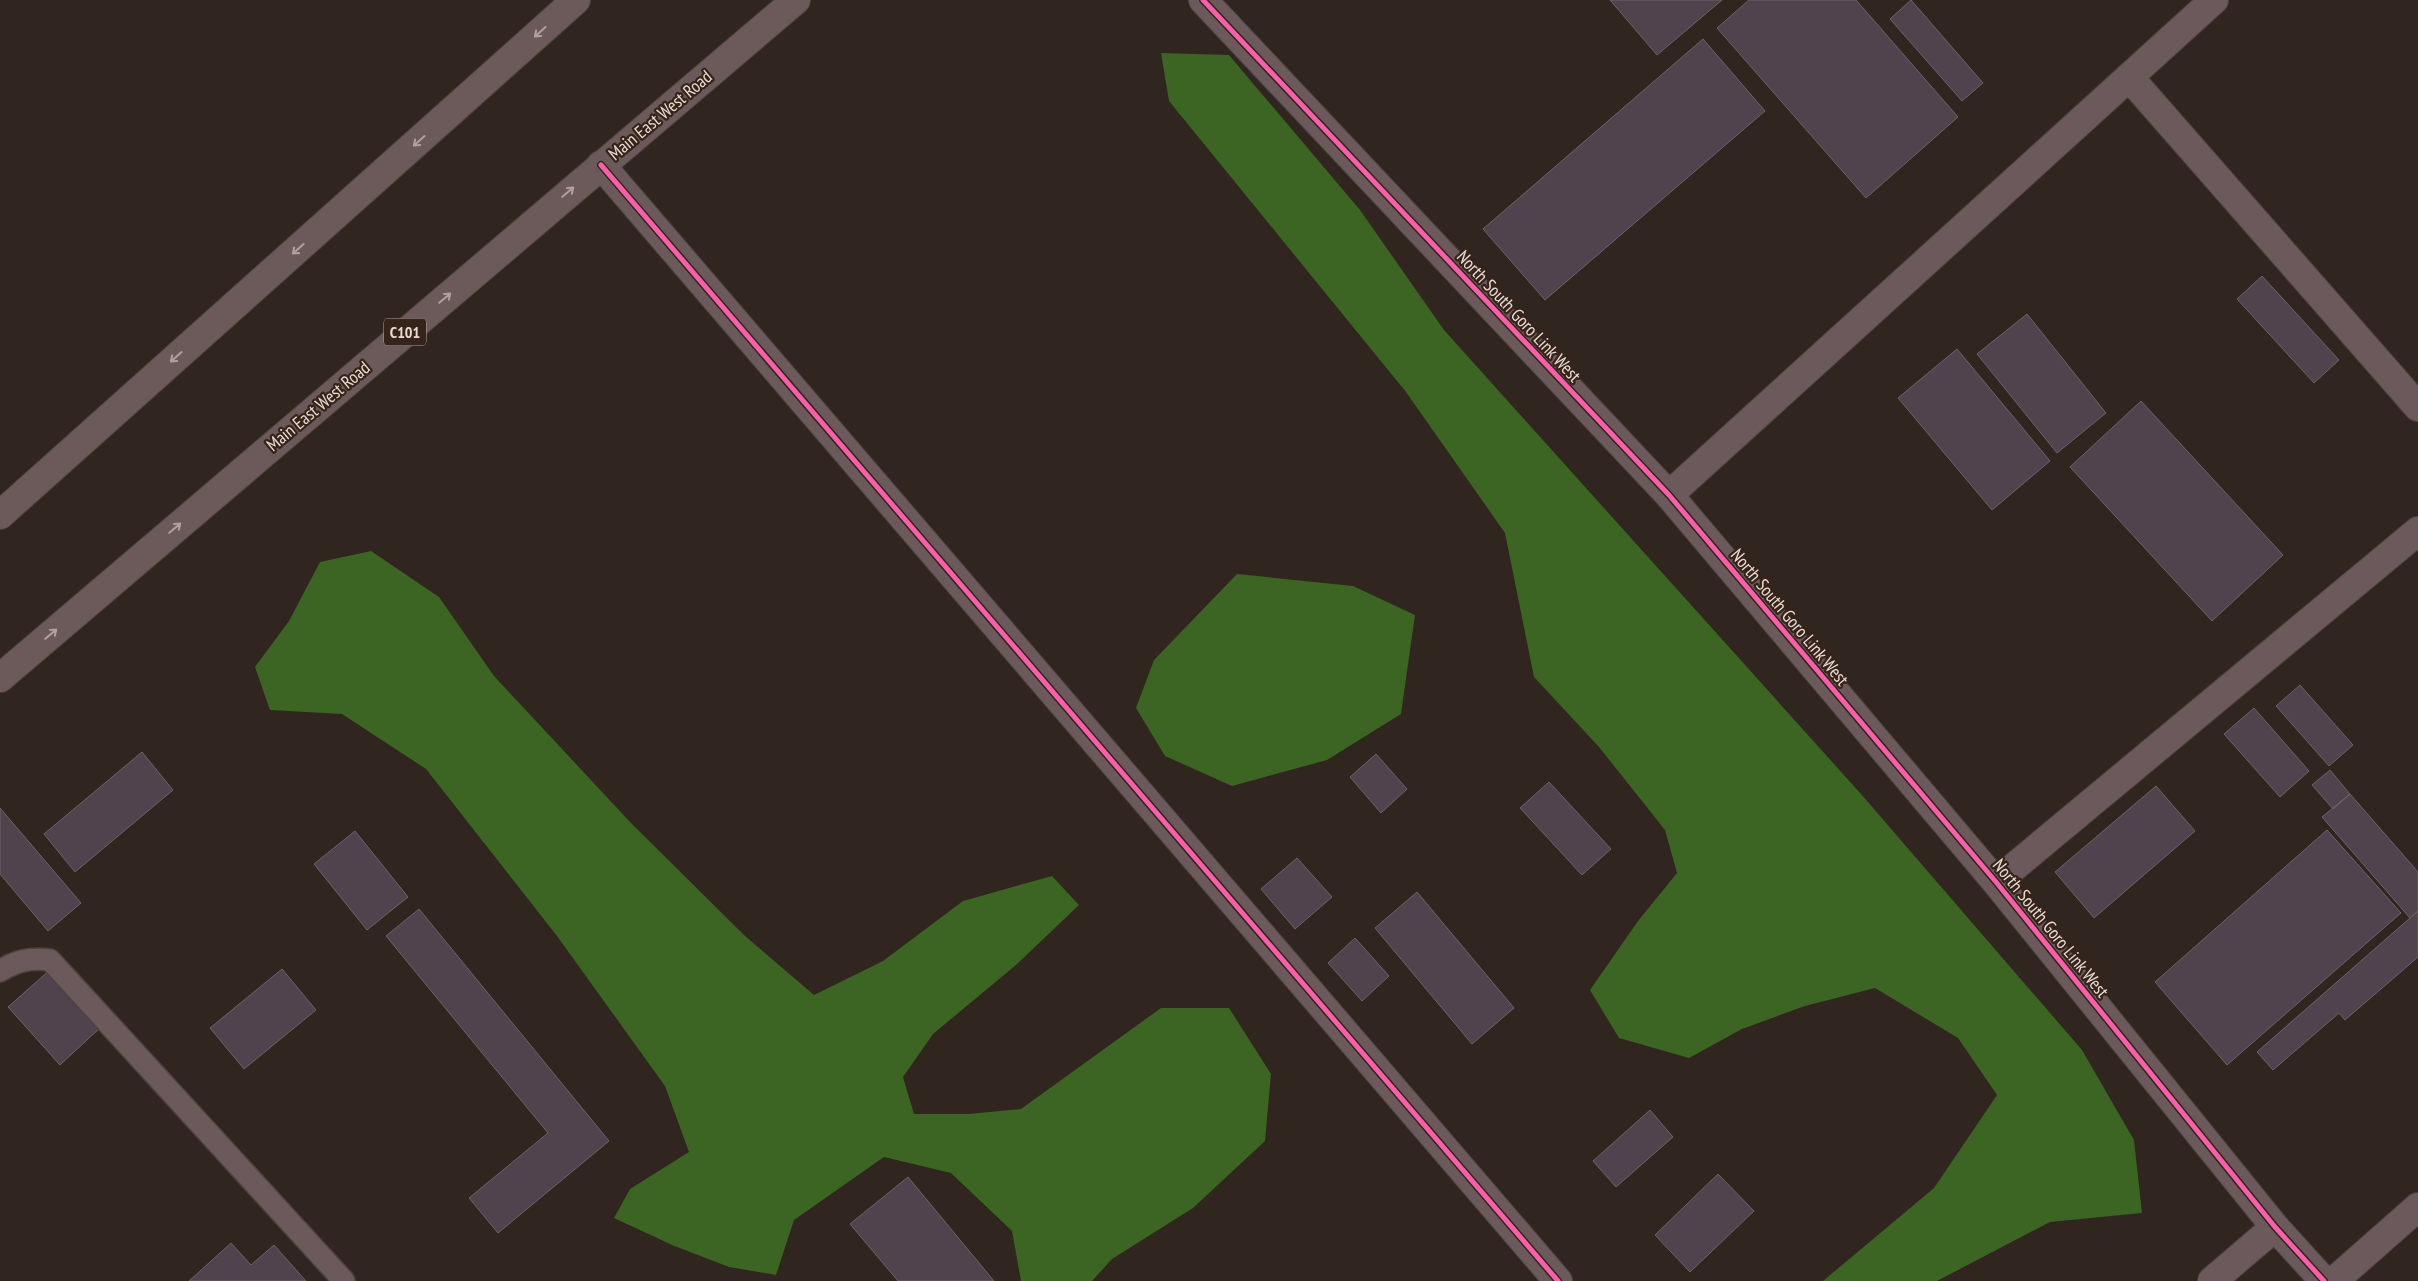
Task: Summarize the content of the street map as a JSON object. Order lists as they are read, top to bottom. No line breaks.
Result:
{"streets":{"main road":["Main East West Road","C101"],"street":["North South Goro Link West"]}}
